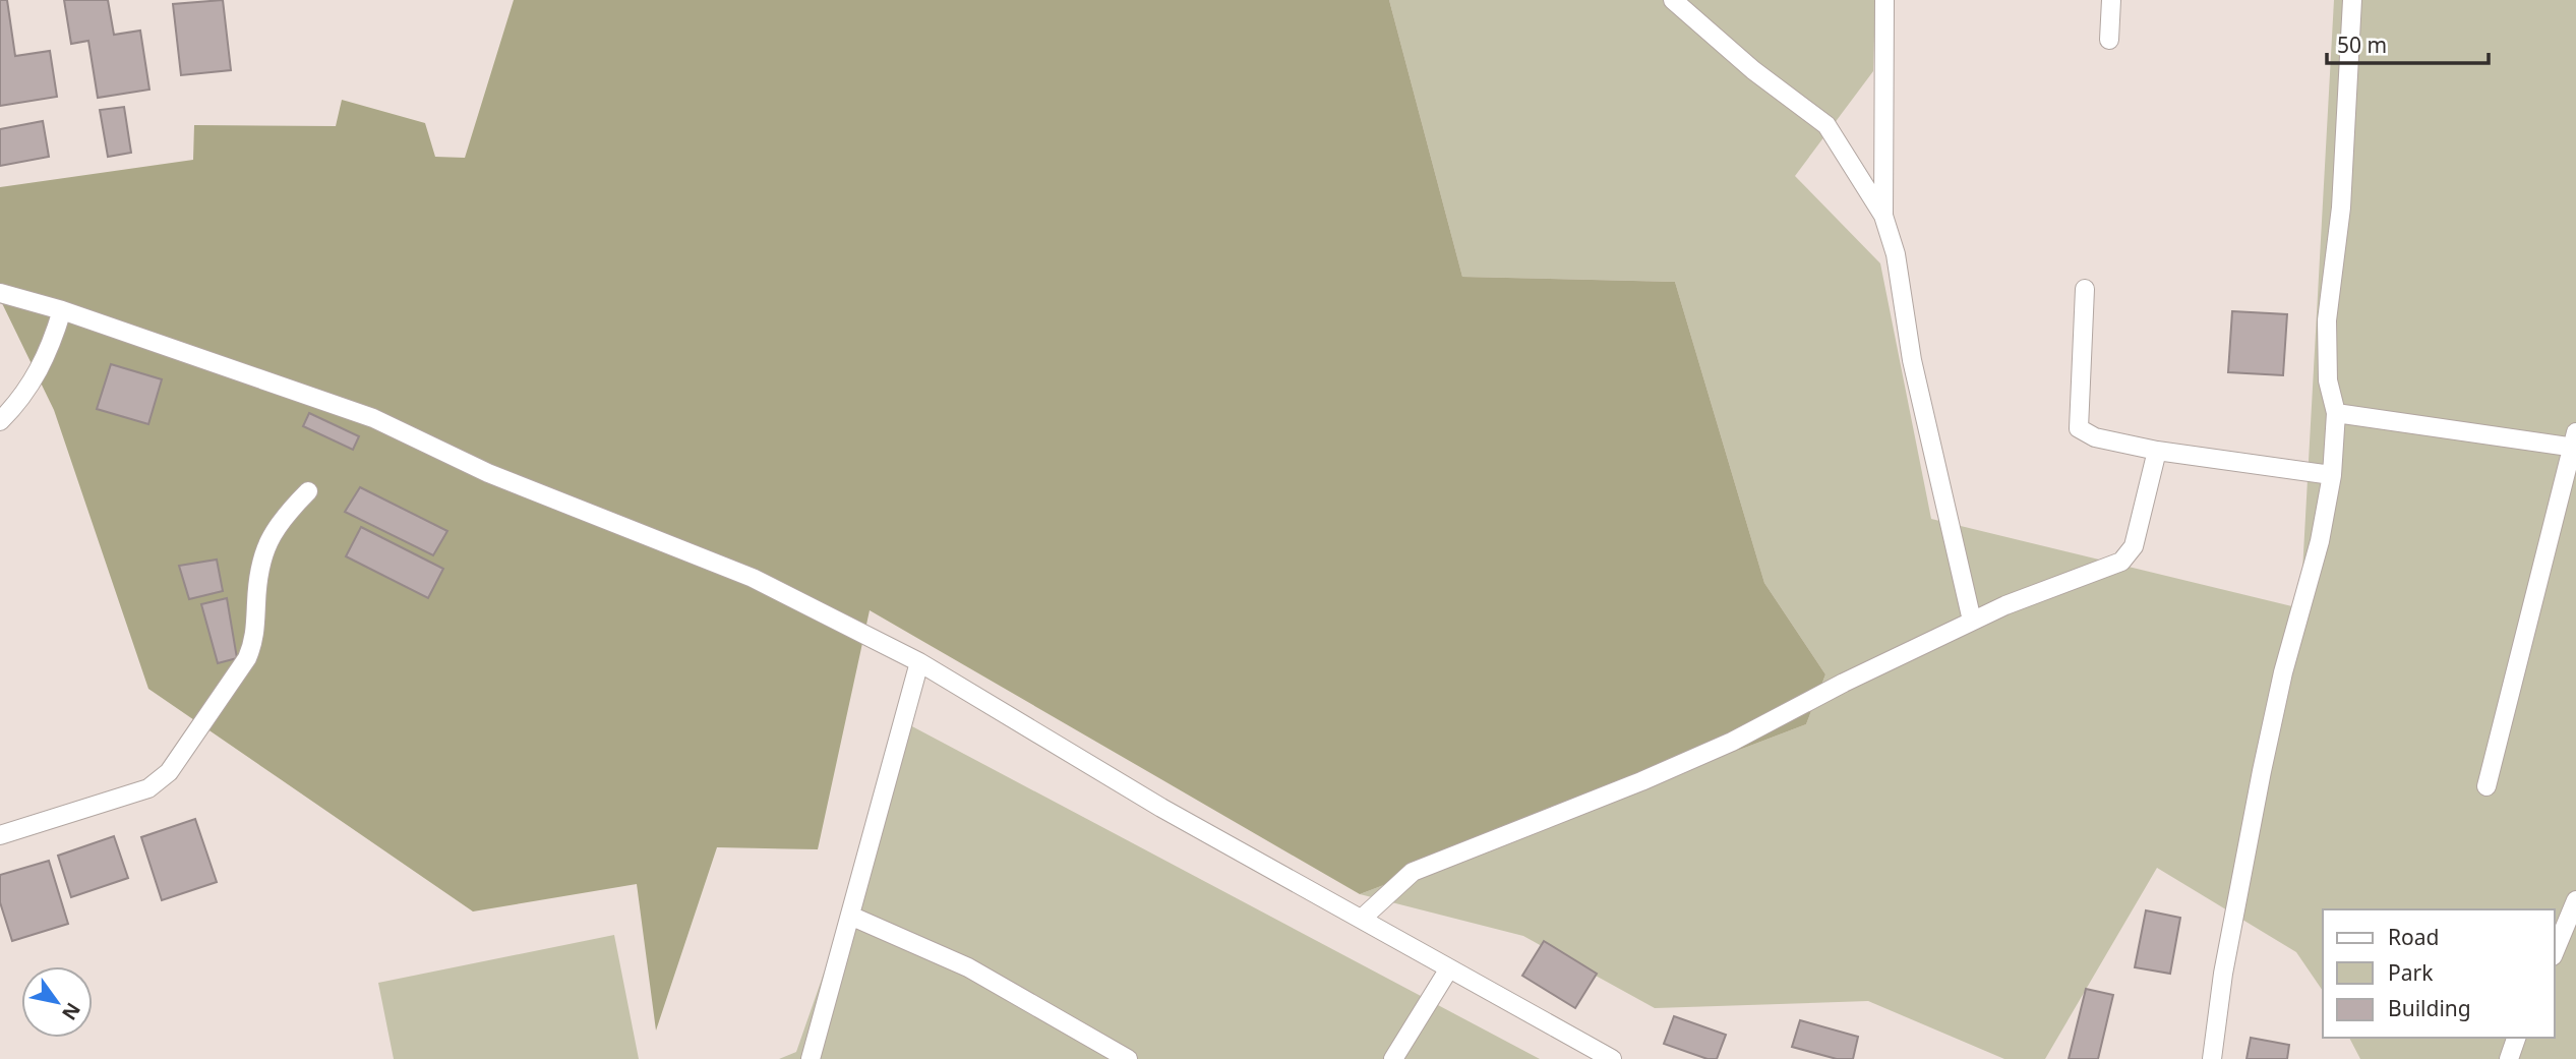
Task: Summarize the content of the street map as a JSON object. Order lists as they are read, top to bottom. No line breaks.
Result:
{"legend":["Road","Park","Building"],"scale_bar":"50 m","north":"bottom right"}
